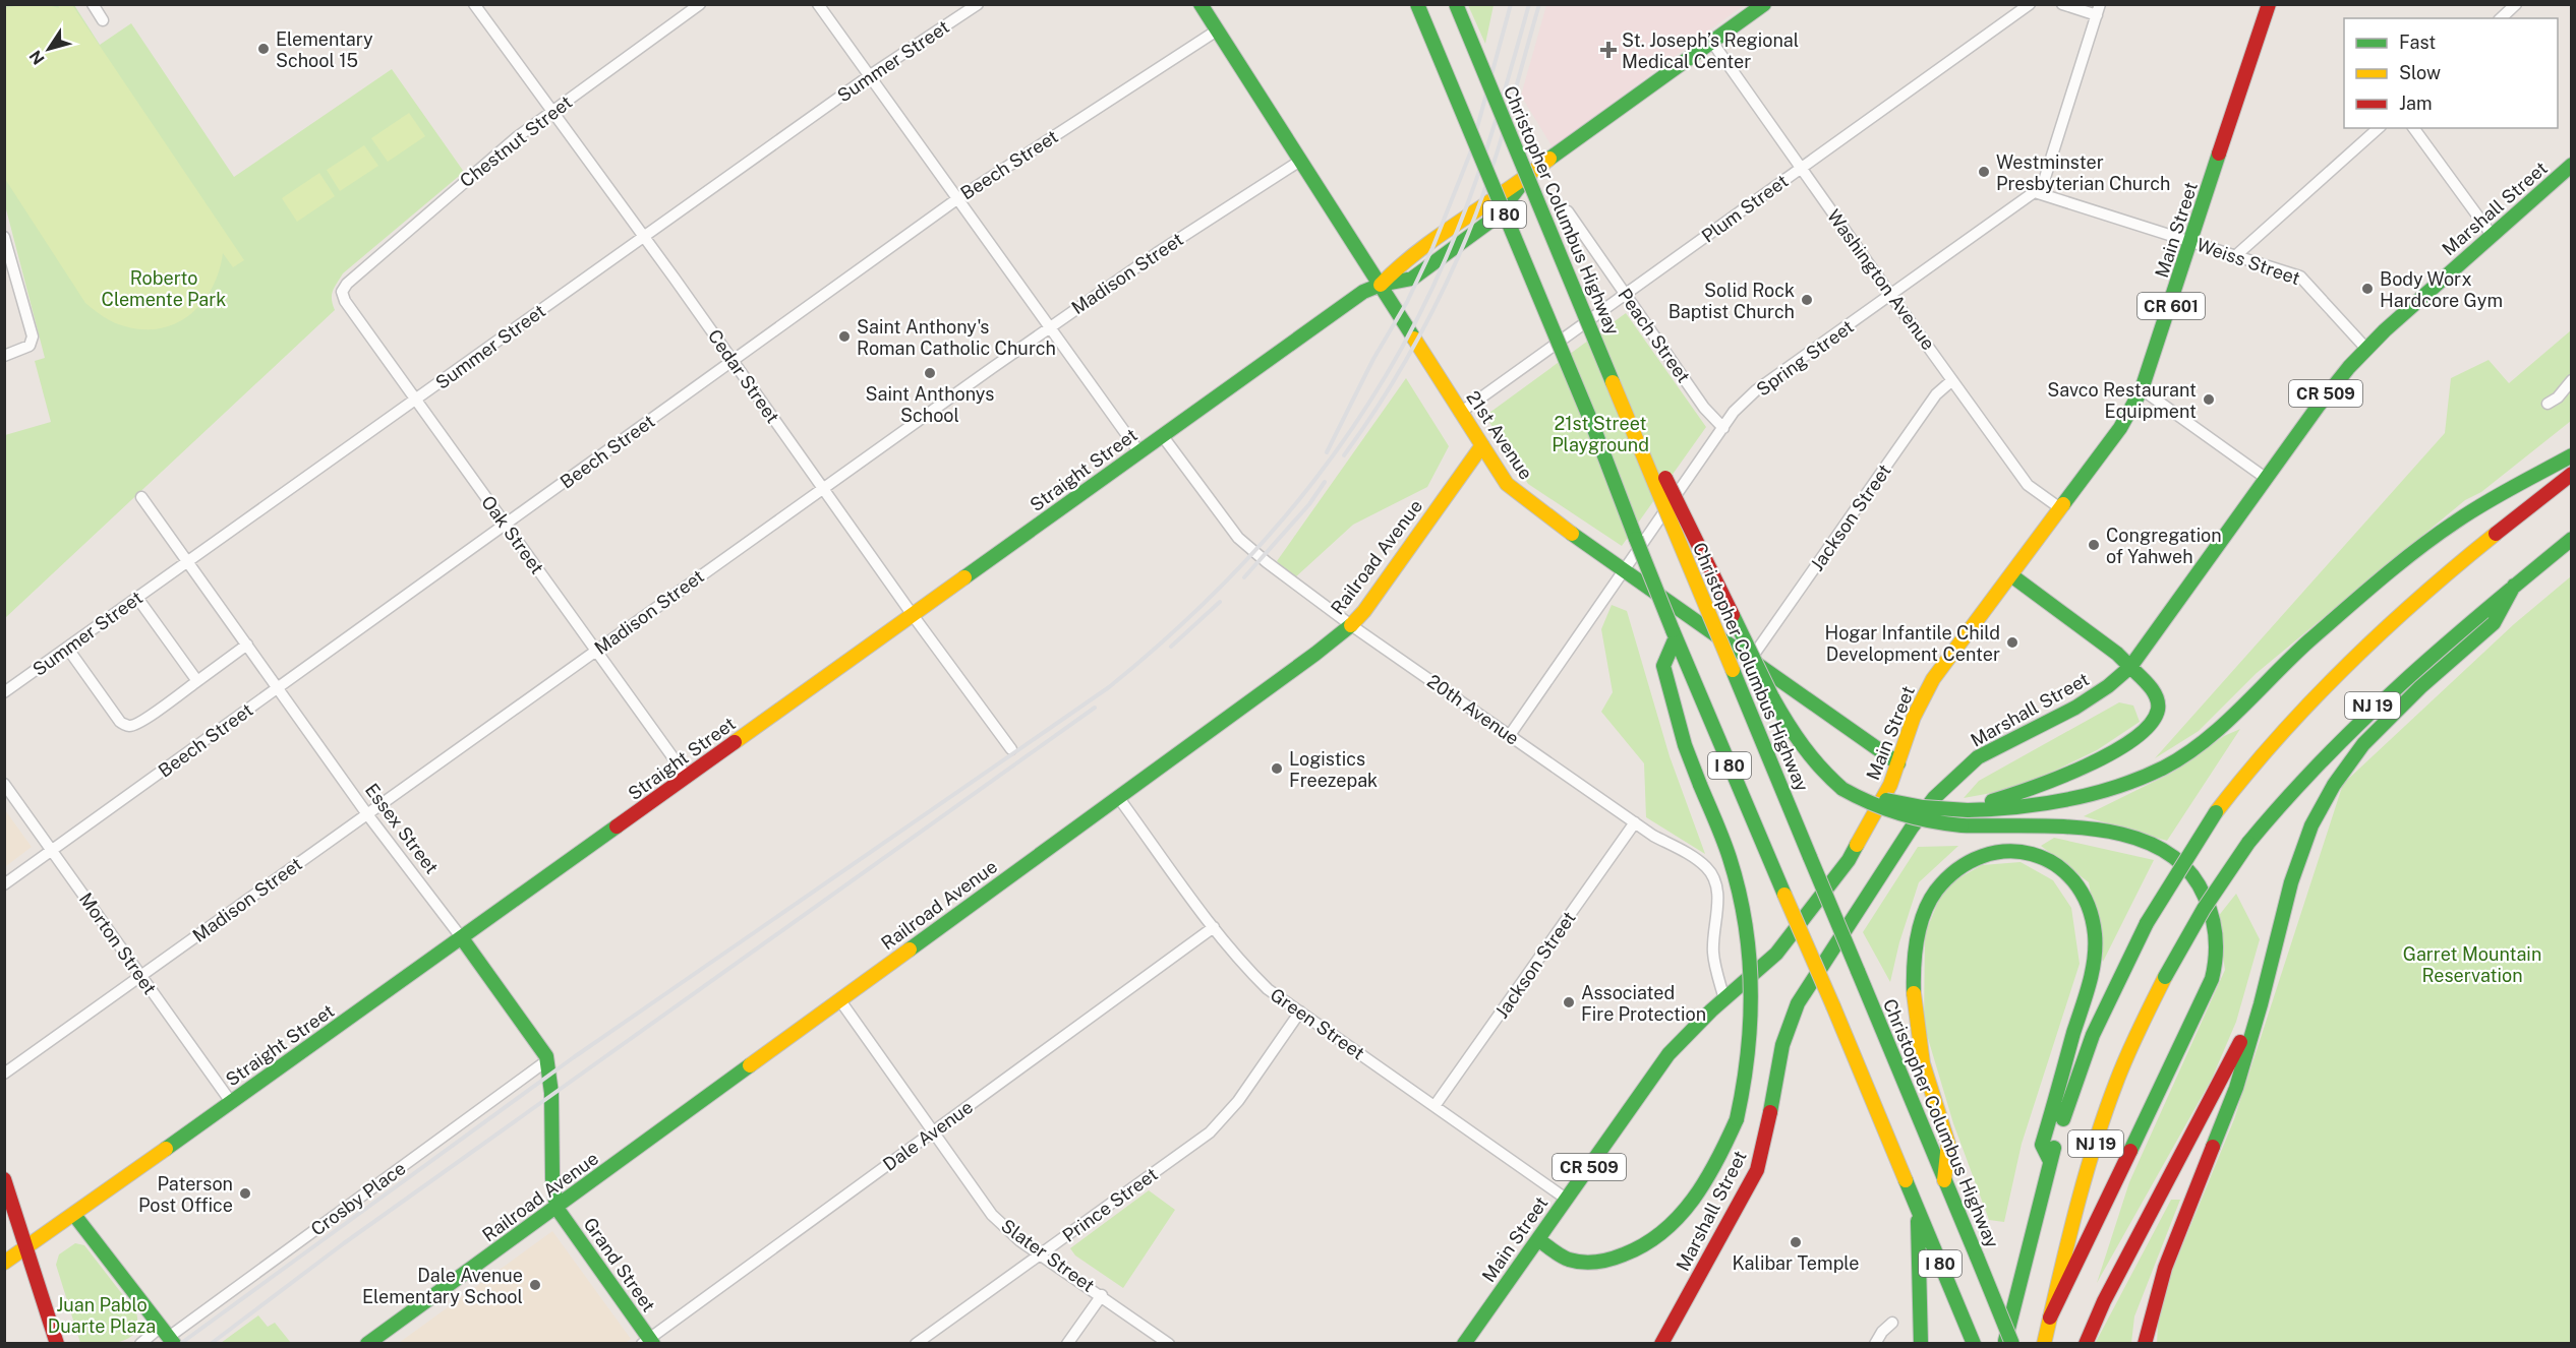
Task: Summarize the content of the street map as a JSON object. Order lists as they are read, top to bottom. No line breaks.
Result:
{"streets":{"main road":["Marshall Street","Christopher Columbus Highway","I 80","Main Street","CR 601","CR 509","21st Avenue","Straight Street","Railroad Avenue","NJ 19","Essex Street","Grand Street"],"street":["Summer Street","Chestnut Street","Beech Street","Plum Street","Weiss Street","Madison Street","Washington Avenue","Peach Street","Spring Street","Cedar Street","Jackson Street","Oak Street","20th Avenue","Morton Street","Green Street","Dale Avenue","Crosby Place","Prince Street","Slater Street"]},"crossings":[["Summer Street","Cedar Street"],["Summer Street","Oak Street"],["Summer Street","Essex Street"],["Chestnut Street","Cedar Street"],["Chestnut Street","Oak Street"],["Beech Street","Cedar Street"],["Beech Street","21st Avenue"],["Beech Street","Oak Street"],["Beech Street","Essex Street"],["Beech Street","Morton Street"],["Plum Street","Washington Avenue"],["Plum Street","Peach Street"],["Plum Street","21st Avenue"],["Marshall Street","Weiss Street"],["Main Street","Weiss Street"],["Main Street","Washington Avenue"],["Main Street","21st Avenue"],["Main Street","20th Avenue"],["Main Street","Green Street"],["Weiss Street","Spring Street"],["Madison Street","Cedar Street"],["Madison Street","21st Avenue"],["Madison Street","Oak Street"],["Madison Street","Essex Street"],["Madison Street","Morton Street"],["Washington Avenue","Spring Street"],["Washington Avenue","Straight Street"],["Washington Avenue","Jackson Street"],["Peach Street","Spring Street"],["Spring Street","21st Avenue"],["Spring Street","20th Avenue"],["Cedar Street","Straight Street"],["21st Avenue","Straight Street"],["21st Avenue","Jackson Street"],["21st Avenue","Railroad Avenue"],["Straight Street","Oak Street"],["Straight Street","20th Avenue"],["Straight Street","Essex Street"],["Straight Street","Morton Street"],["Jackson Street","20th Avenue"],["Jackson Street","Green Street"],["Railroad Avenue","20th Avenue"],["Railroad Avenue","Essex Street"],["Railroad Avenue","Green Street"],["Railroad Avenue","Slater Street"],["Railroad Avenue","Grand Street"],["Essex Street","Crosby Place"],["Essex Street","Grand Street"],["Green Street","Dale Avenue"],["Green Street","Prince Street"],["Dale Avenue","Slater Street"],["Dale Avenue","Grand Street"],["Prince Street","Slater Street"]],"parks":["Roberto Clemente Park","21st Street Playground","Garret Mountain Reservation","Juan Pablo Duarte Plaza"],"places":{"other":["Elementary School 15","Westminster Presbyterian Church","Body Worx Hardcore Gym","Solid Rock Baptist Church","Saint Anthony's Roman Catholic Church","Saint Anthonys School","Savco Restaurant Equipment","Congregation of Yahweh","Hogar Infantile Child Development Center","Logistics Freezepak","Associated Fire Protection","Paterson Post Office","Kalibar Temple","Dale Avenue Elementary School"],"health":["St. Joseph’s Regional Medical Center"]},"legend":["Fast","Slow","Jam"],"north":"bottom left"}
